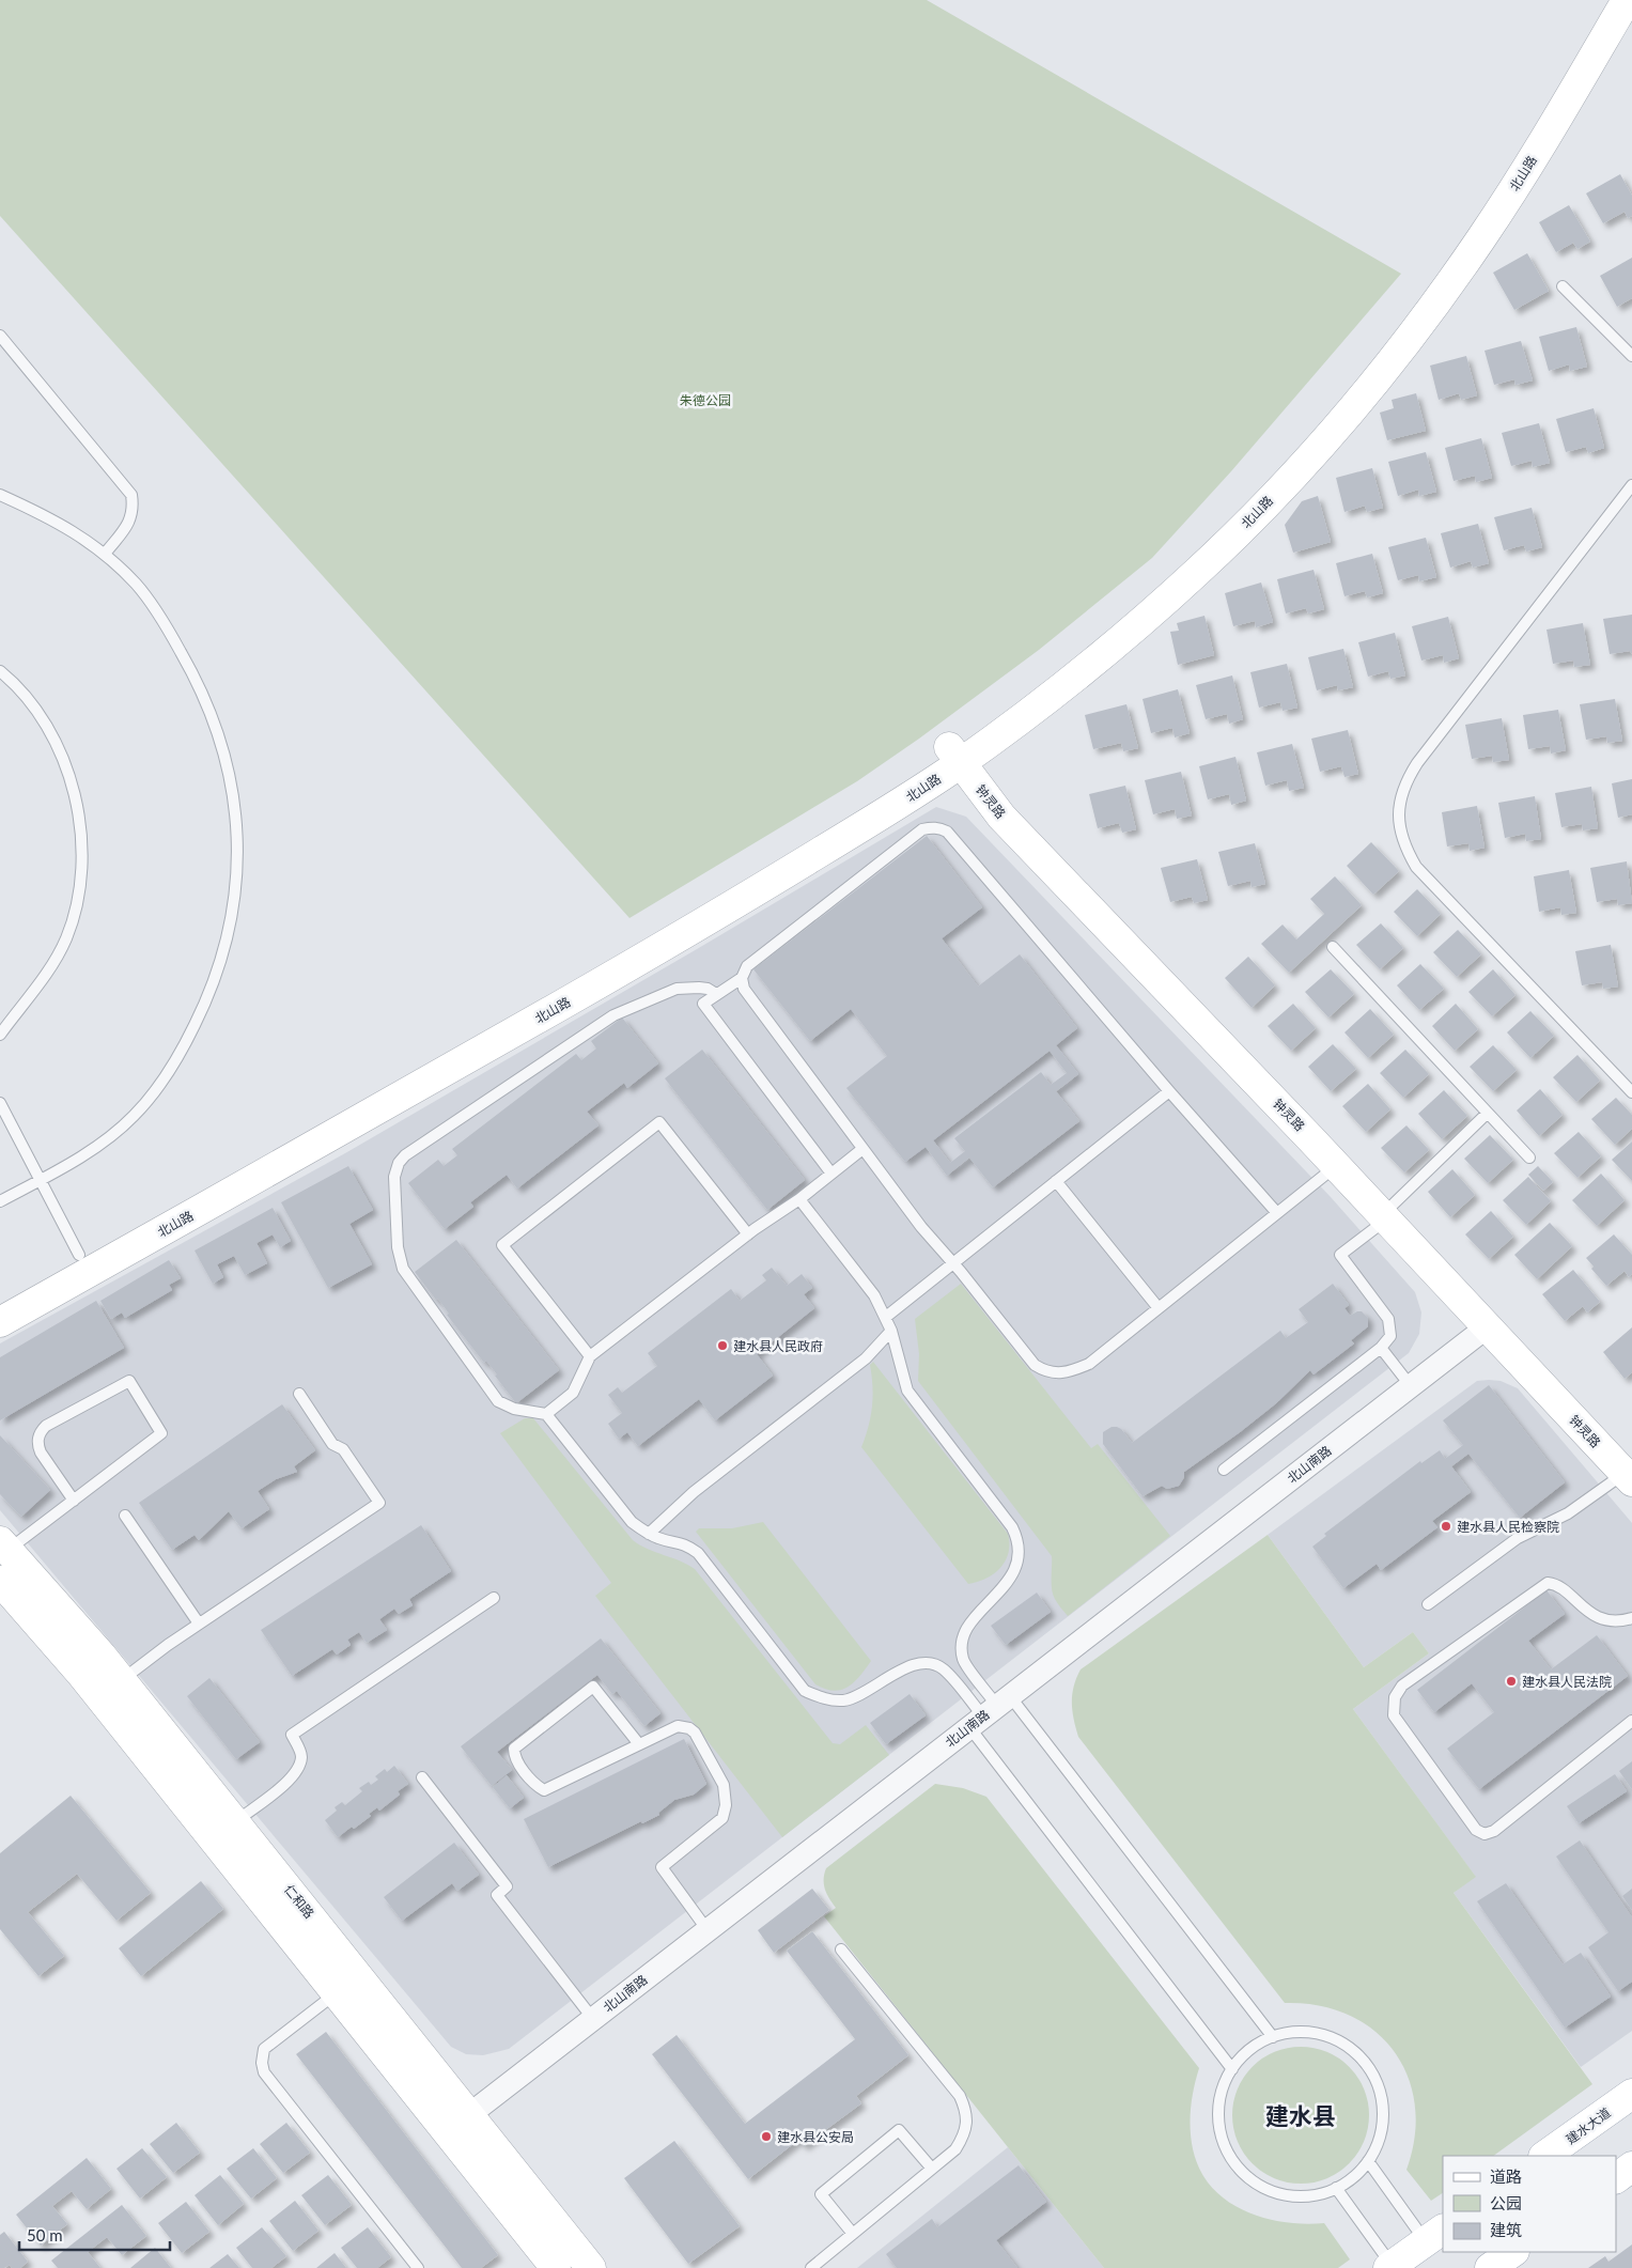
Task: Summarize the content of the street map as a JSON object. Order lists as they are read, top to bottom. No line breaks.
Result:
{"streets":{"street":["北山路","钟灵路","北山南路","仁和路","建水大道"]},"crossings":[["北山路","钟灵路"],["钟灵路","北山南路"],["北山南路","仁和路"]],"districts":["建水县"],"parks":["朱德公园"],"places":["建水县人民政府","建水县人民检察院","建水县人民法院","建水县公安局"],"legend":["道路","公园","建筑"],"scale_bar":"50 m"}
